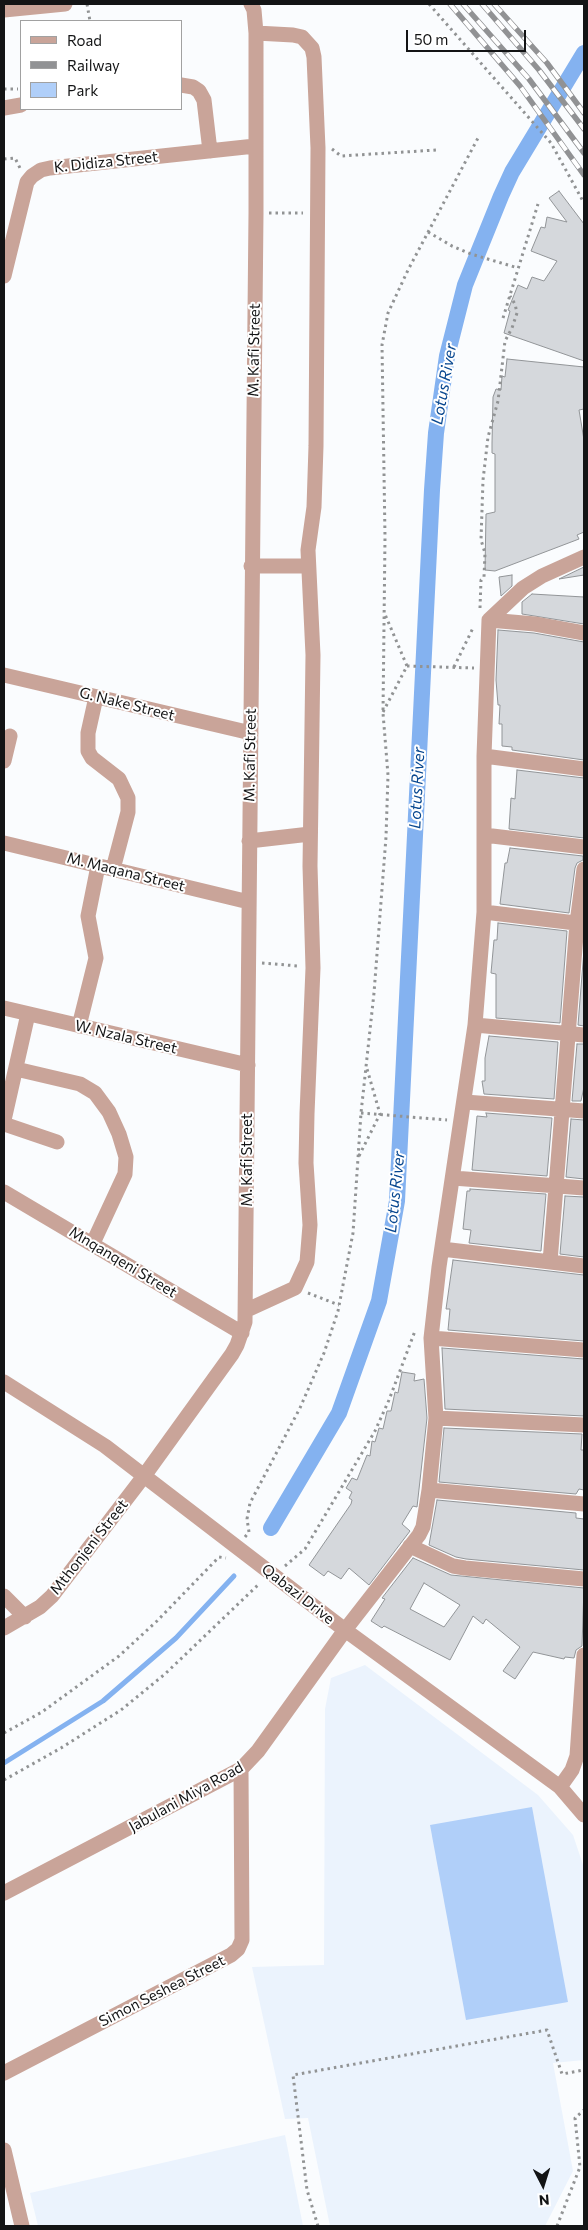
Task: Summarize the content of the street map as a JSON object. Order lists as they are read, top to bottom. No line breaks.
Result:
{"streets":{"street":["K. Didiza Street","M. Kafi Street","G. Nake Street","M. Maqana Street","W. Nzala Street","Mnqanqeni Street","Mthonjeni Street","Qabazi Drive","Jabulani Miya Road","Simon Seshea Street"]},"crossings":[["K. Didiza Street","M. Kafi Street"],["M. Kafi Street","G. Nake Street"],["M. Kafi Street","M. Maqana Street"],["M. Kafi Street","W. Nzala Street"],["M. Kafi Street","Mnqanqeni Street"],["M. Kafi Street","Mthonjeni Street"],["M. Kafi Street","Qabazi Drive"],["Mthonjeni Street","Qabazi Drive"],["Qabazi Drive","Jabulani Miya Road"],["Jabulani Miya Road","Simon Seshea Street"]],"water":["Lotus River"],"legend":["Road","Railway","Park"],"scale_bar":"50 m","north":"bottom"}
